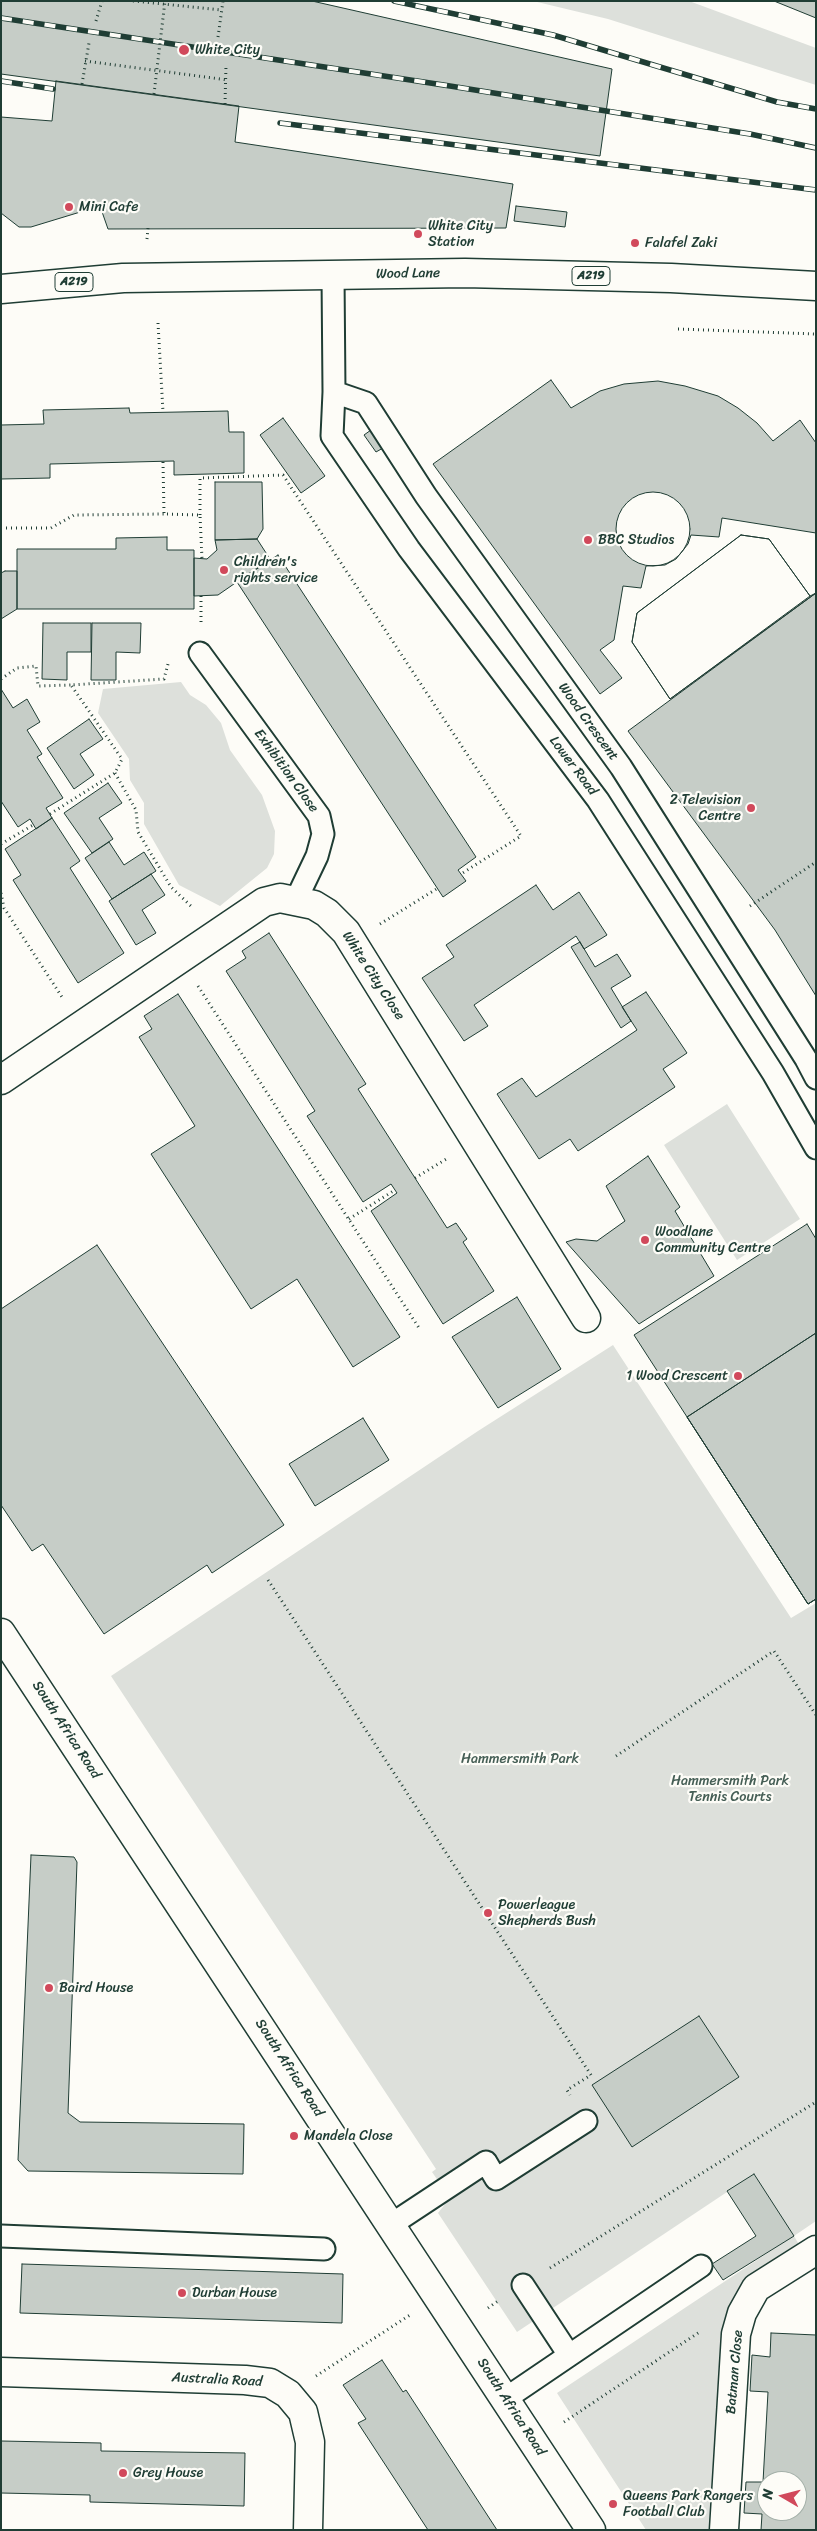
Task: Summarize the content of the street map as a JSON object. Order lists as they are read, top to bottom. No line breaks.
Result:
{"streets":{"street":["Wood Lane","A219","White City Close","South Africa Road","Batman Close","Australia Road"],"lane":["Wood Crescent","Lower Road","Exhibition Close"]},"crossings":[["Wood Lane","Lower Road"],["Wood Crescent","Lower Road"],["Exhibition Close","White City Close"]],"parks":["Hammersmith Park","Hammersmith Park Tennis Courts"],"places":["White City","Mini Cafe","White City Station","Falafel Zaki","BBC Studios","Children's rights service","2 Television Centre","Woodlane Community Centre","1 Wood Crescent","Powerleague Shepherds Bush","Baird House","Mandela Close","Durban House","Grey House","Queens Park Rangers Football Club"],"north":"left"}
